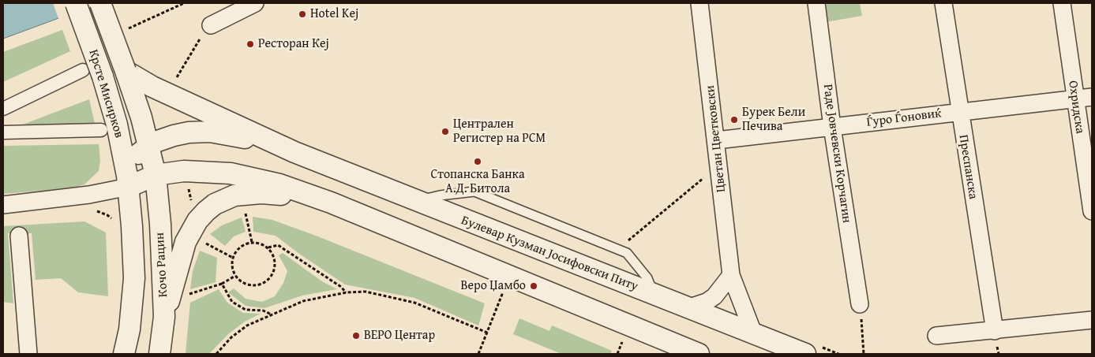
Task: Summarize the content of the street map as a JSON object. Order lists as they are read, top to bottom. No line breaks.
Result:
{"streets":{"street":["Крсте Мисирков","Охридска","Ѓуро Ѓоновиќ","Цветан Цветковски","Раде Јовчевски Корчагин","Преспанска","Булевар Кузман Јосифовски Питу","Кочо Рацин"]},"crossings":[["Крсте Мисирков","Булевар Кузман Јосифовски Питу"],["Крсте Мисирков","Кочо Рацин"],["Охридска","Ѓуро Ѓоновиќ"],["Ѓуро Ѓоновиќ","Цветан Цветковски"],["Ѓуро Ѓоновиќ","Раде Јовчевски Корчагин"],["Ѓуро Ѓоновиќ","Преспанска"],["Цветан Цветковски","Булевар Кузман Јосифовски Питу"]],"places":["Hotel Kej","Ресторан Кej","Бурек Бели Печива","Централен Регистер на РСМ","Стопанска Банка А.Д. Битола","Веро Џамбо","ВЕРО Центар"]}
